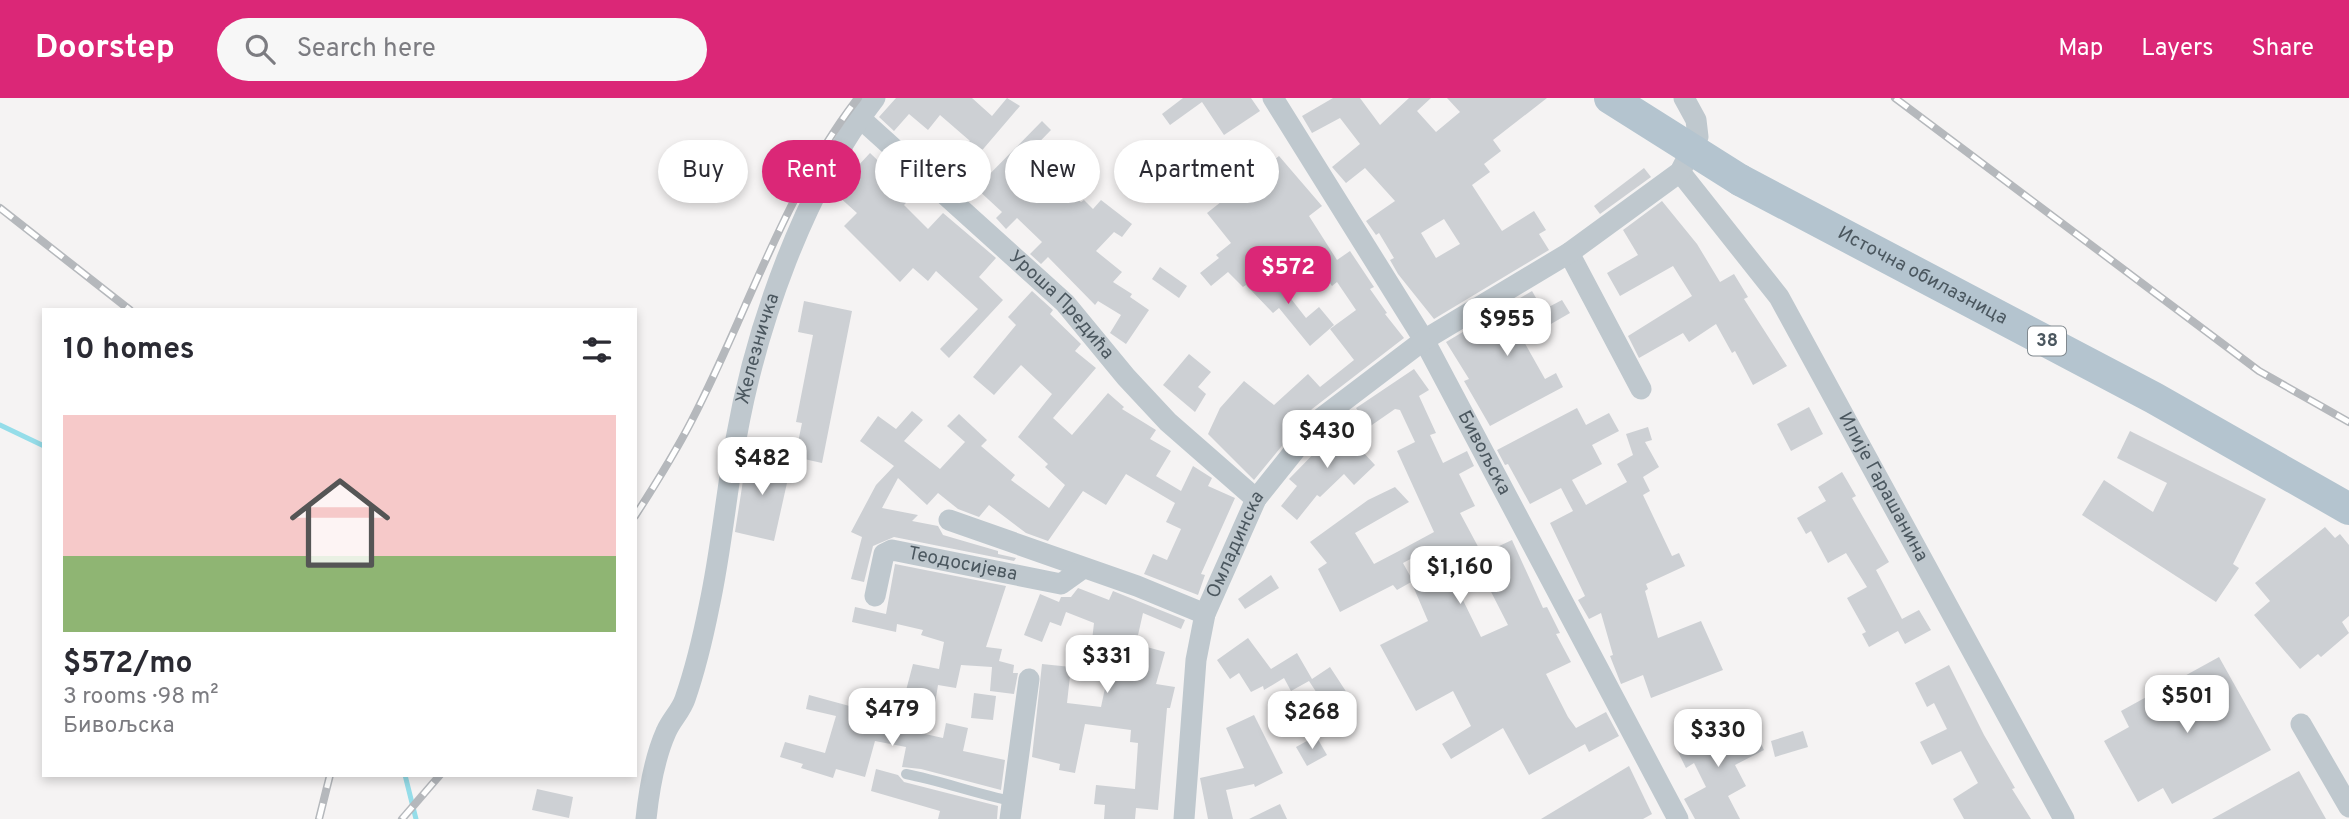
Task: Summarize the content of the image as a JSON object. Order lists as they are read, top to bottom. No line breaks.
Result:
{"streets":{"main road":["Источна обилазница","38"],"street":["Уроша Предића","Железничка","Бивољска","Илије Гарашанина","Омладинска","Теодосијева"]},"crossings":[["Уроша Предића","Железничка"],["Уроша Предића","Омладинска"],["Бивољска","Омладинска"],["Омладинска","Теодосијева"]],"page":{"header":"Doorstep","search":"Search here","nav":["Map","Layers","Share"],"chip":["Buy","Rent","Filters","New","Apartment"],"price":["$572","$955","$430","$482","$1,160","$331","$501","$479","$268","$330"],"heading":"10 homes","list":[{"name":"$572/mo","note":"3 rooms · 98 m² · Бивољска"}]}}
